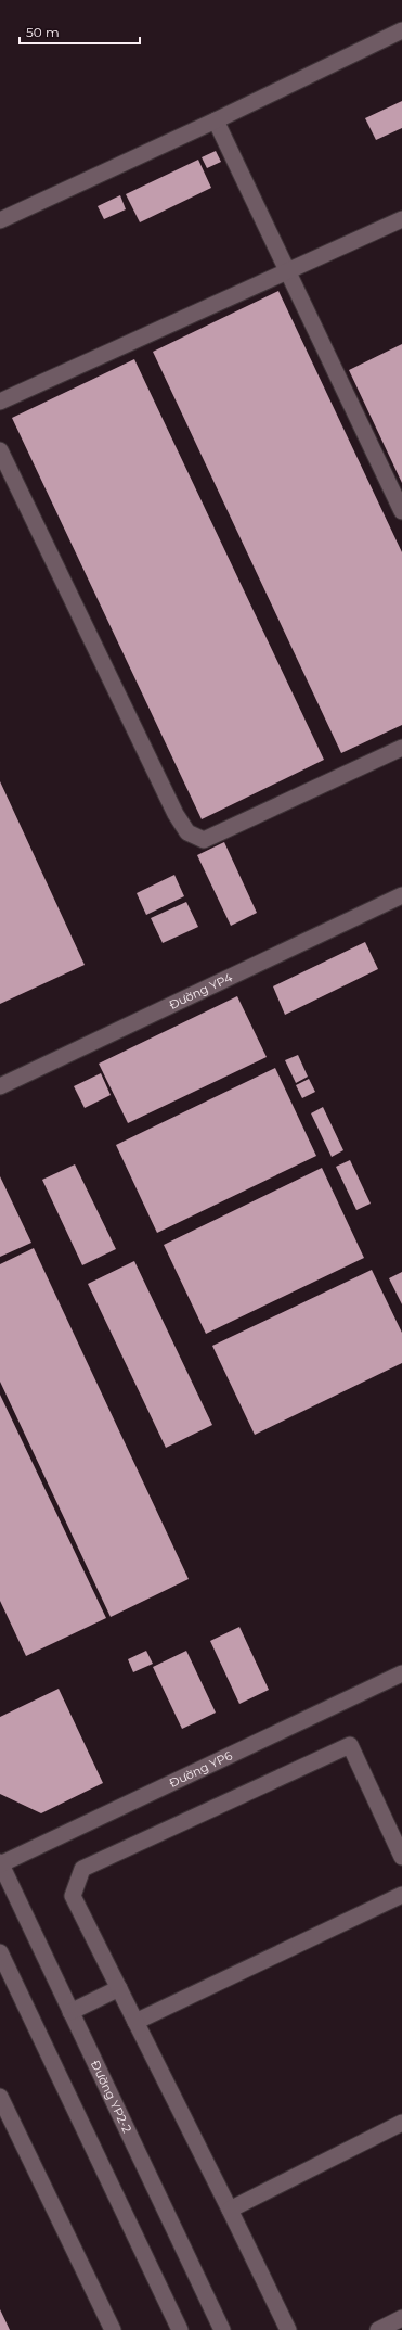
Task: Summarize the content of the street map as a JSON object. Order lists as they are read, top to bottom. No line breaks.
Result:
{"streets":{"street":["Đường YP4","Đường YP6","Đường YP2-2"]},"crossings":[["Đường YP6","Đường YP2-2"]],"scale_bar":"50 m"}
